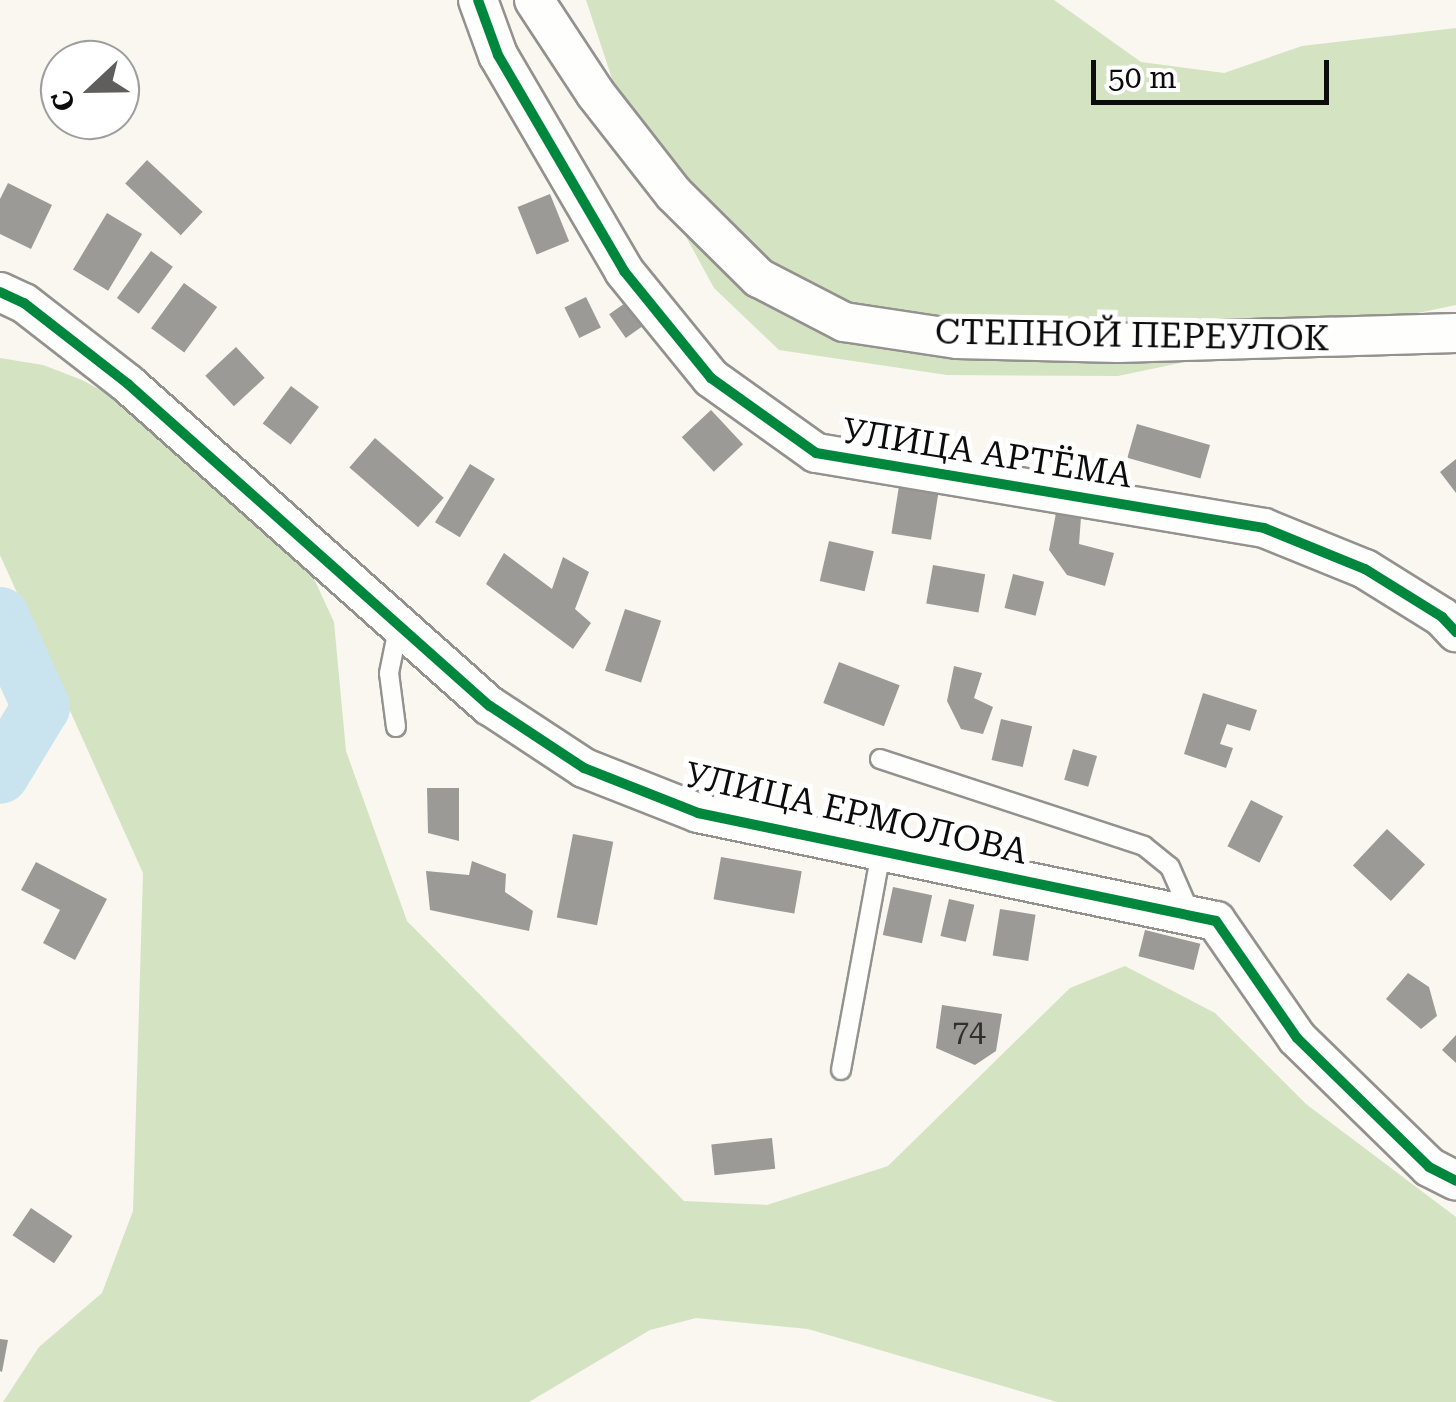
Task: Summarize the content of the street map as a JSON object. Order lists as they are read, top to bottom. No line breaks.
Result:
{"streets":{"street":["СТЕПНОЙ ПЕРЕУЛОК","УЛИЦА АРТЁМА","УЛИЦА ЕРМОЛОВА"]},"house_numbers":["74"],"scale_bar":"50 m","north":"left"}
